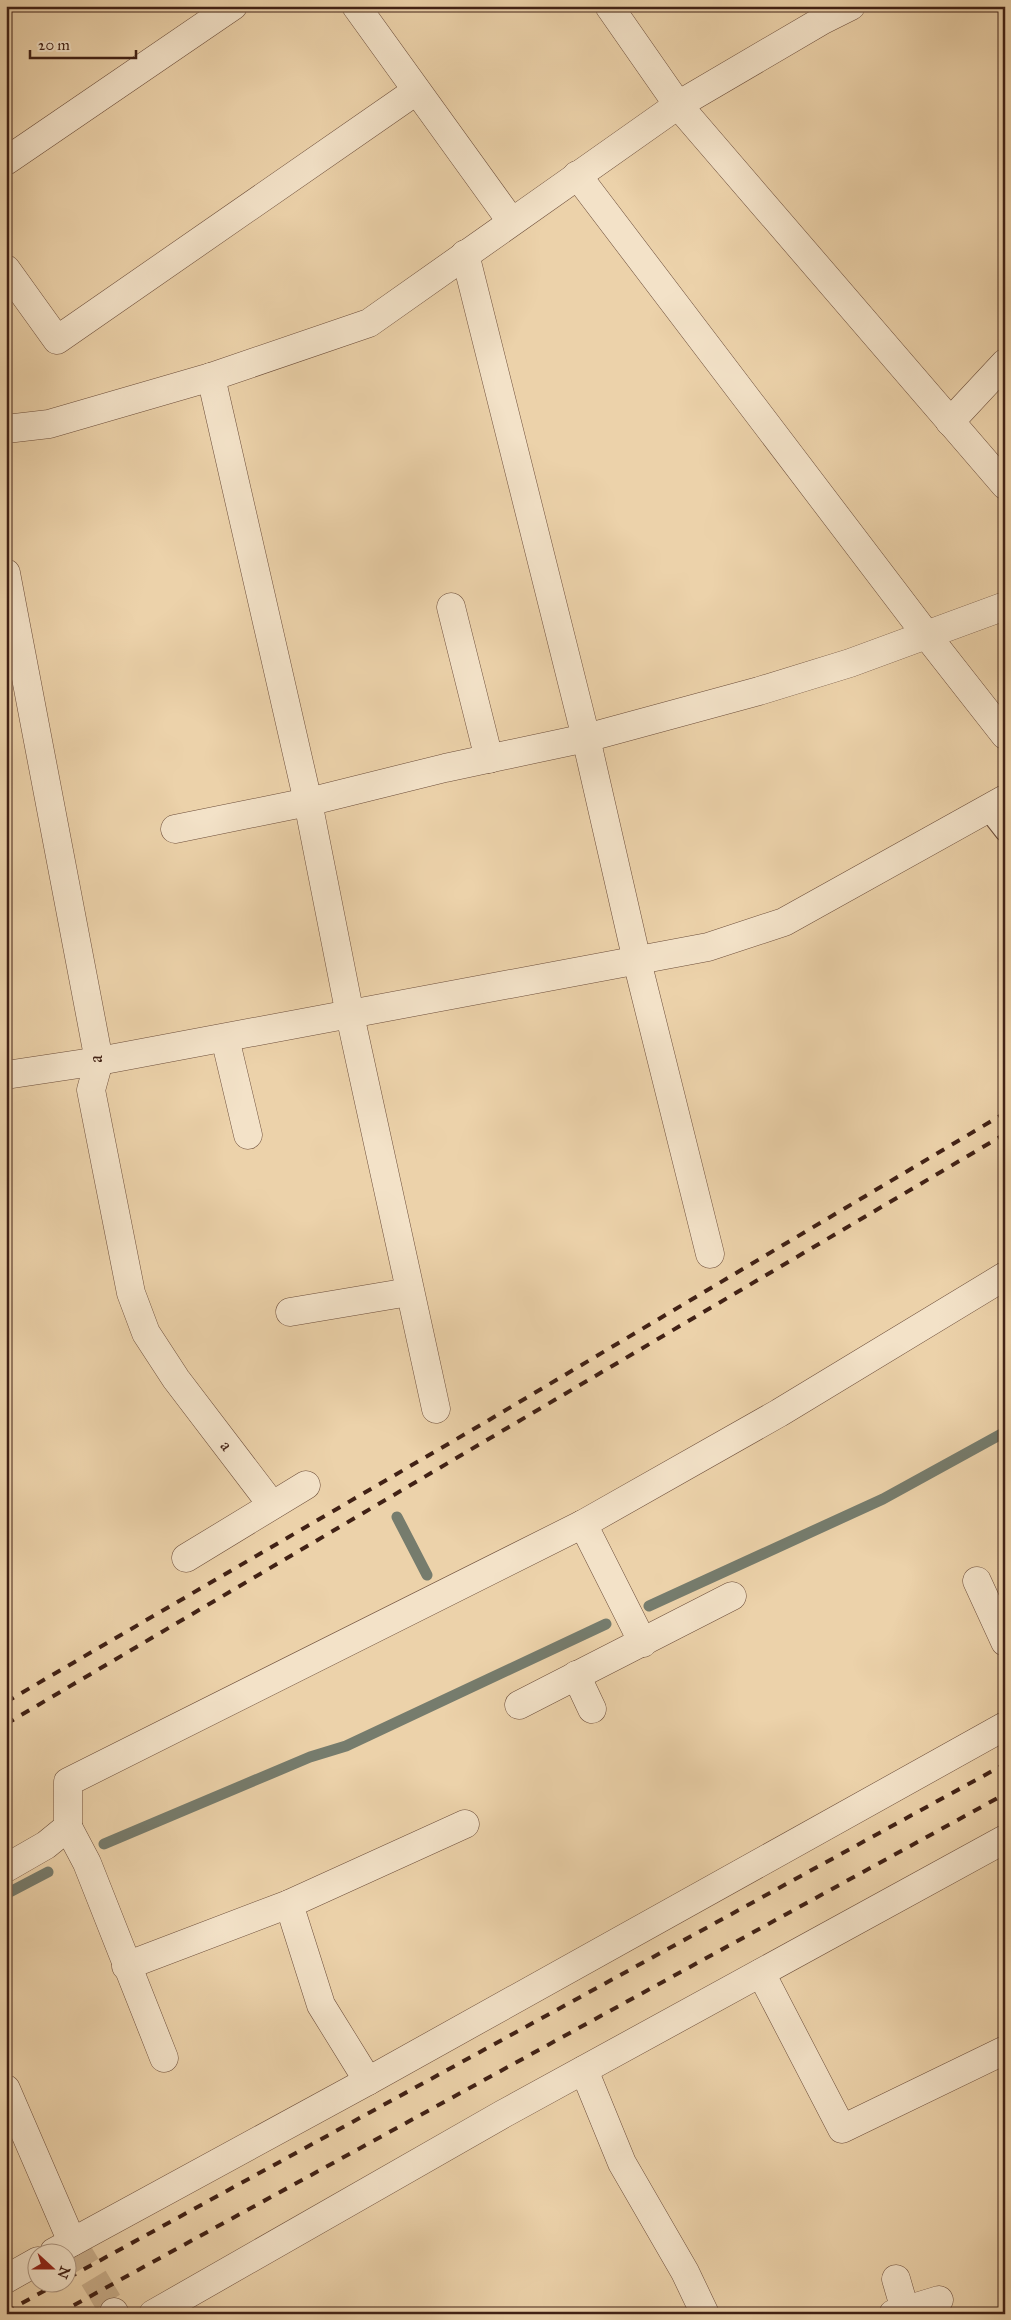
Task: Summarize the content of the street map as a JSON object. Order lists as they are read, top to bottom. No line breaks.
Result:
{"streets":{"street":["a"]},"scale_bar":"20 m","north":"right"}
